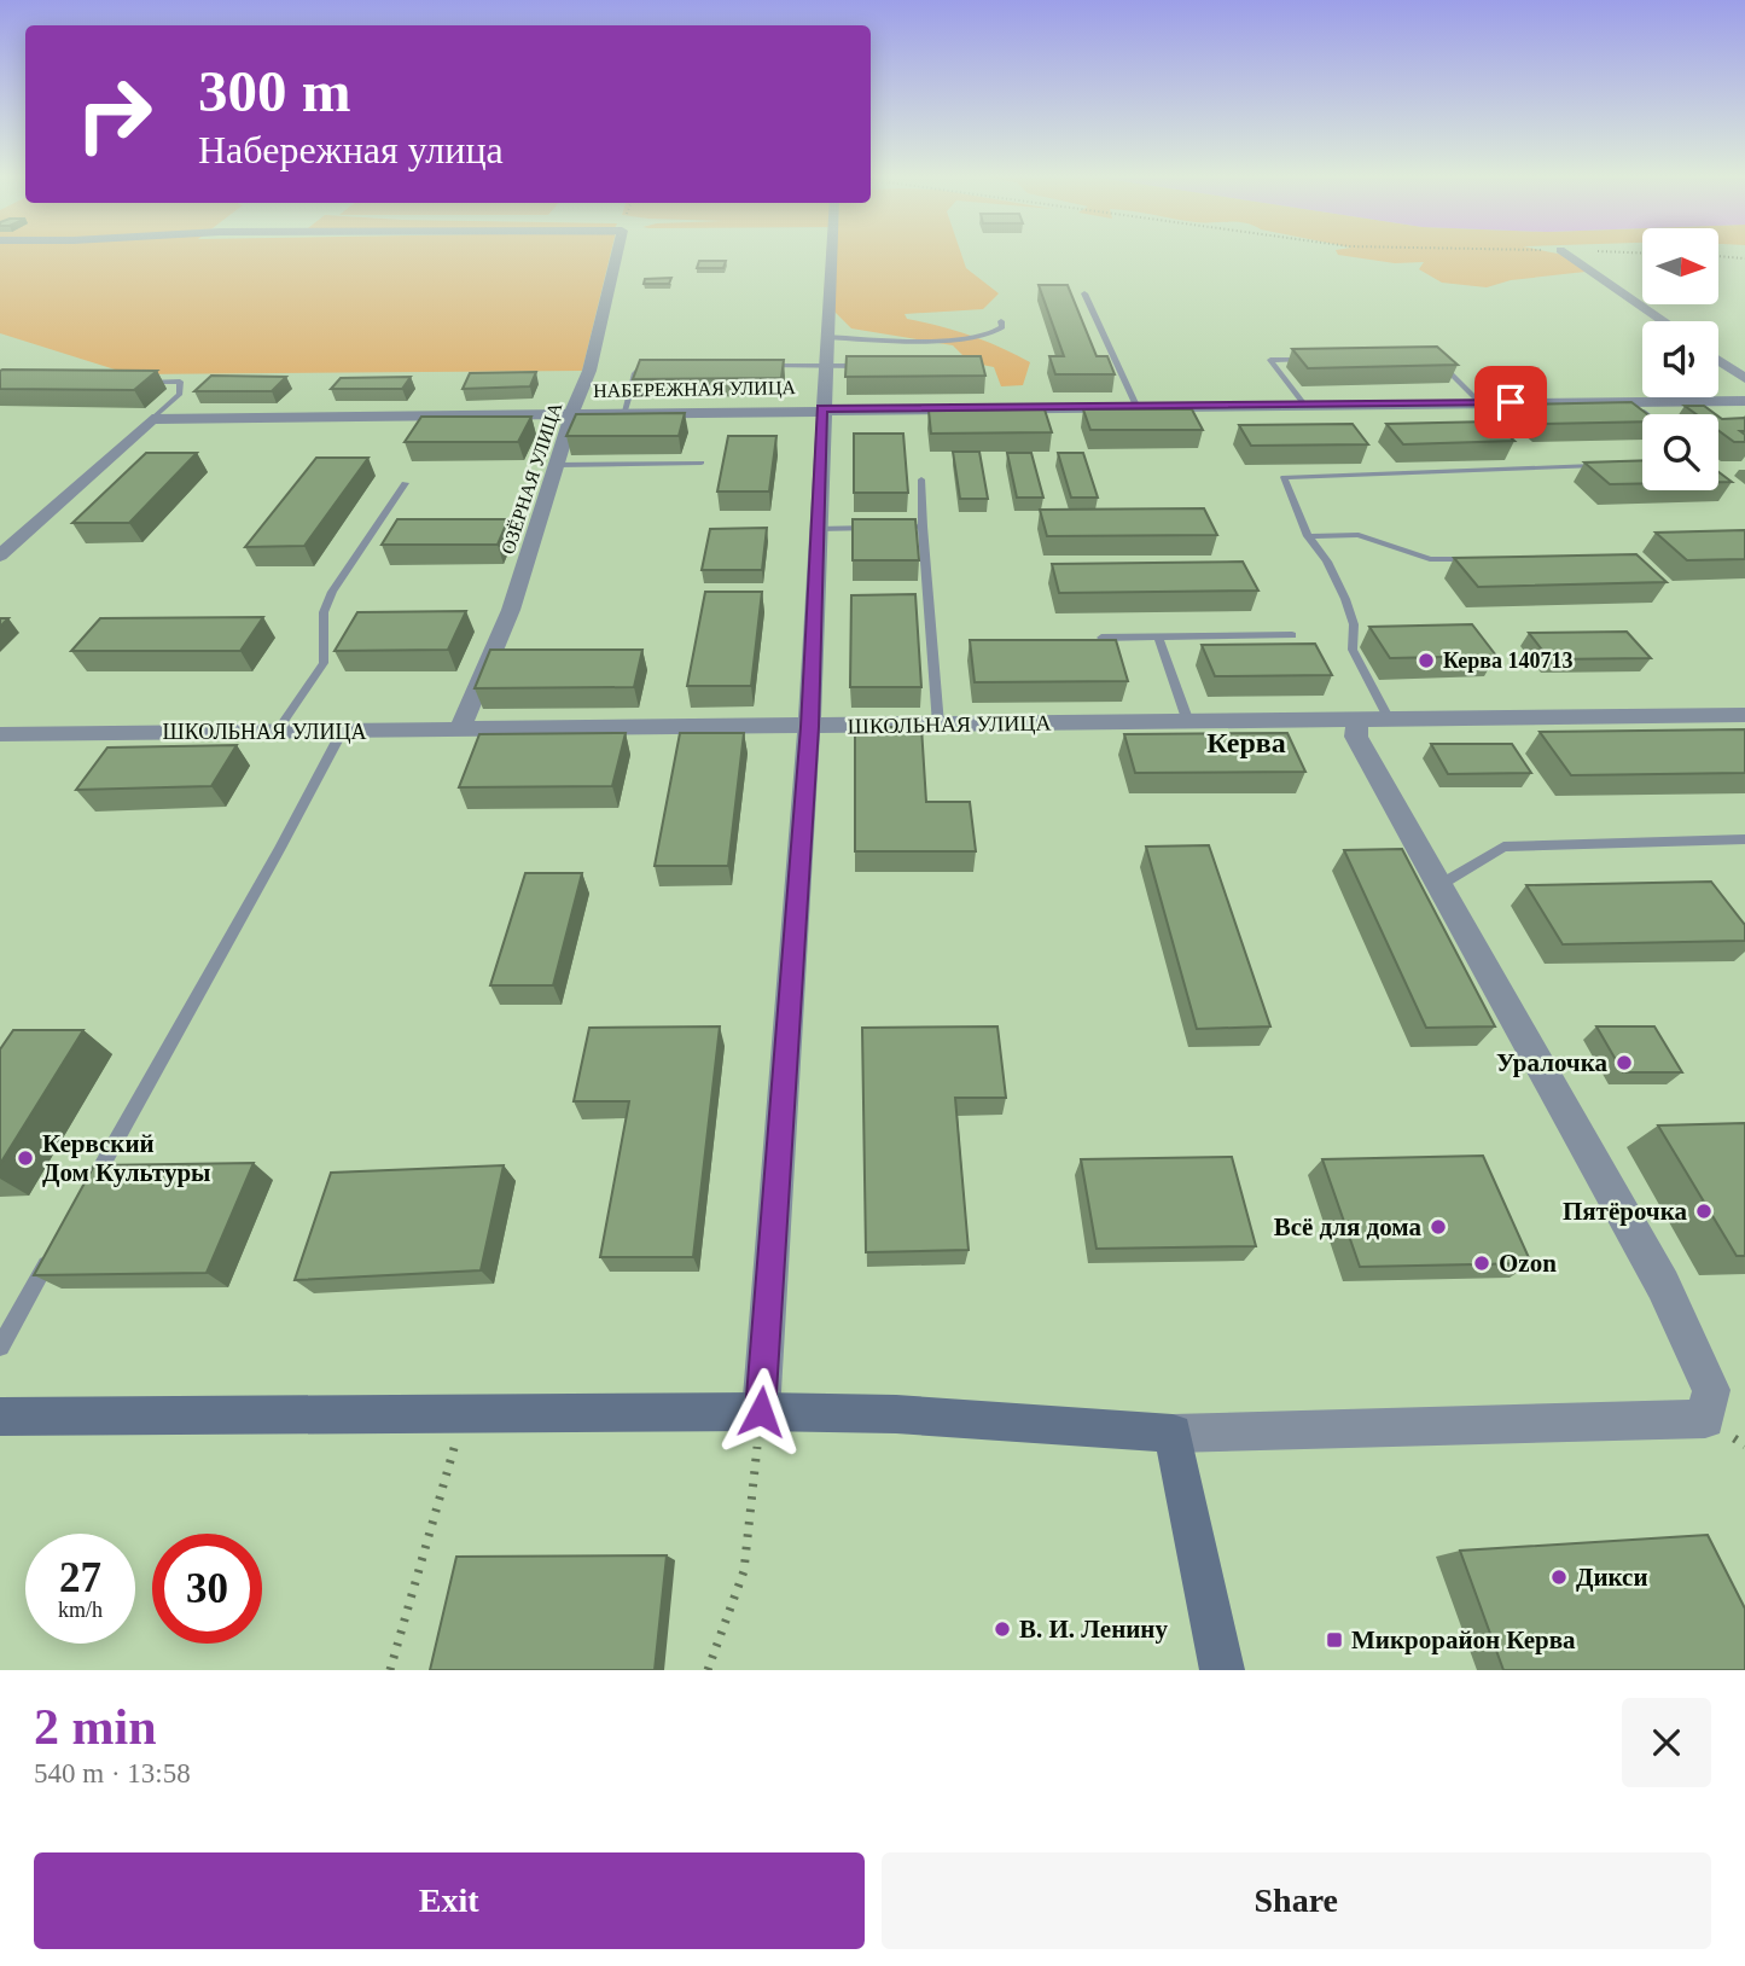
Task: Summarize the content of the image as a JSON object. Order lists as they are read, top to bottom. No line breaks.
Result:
{"streets":{"street":["НАБЕРЕЖНАЯ УЛИЦА","ОЗЁРНАЯ УЛИЦА","ШКОЛЬНАЯ УЛИЦА"]},"crossings":[["НАБЕРЕЖНАЯ УЛИЦА","ОЗЁРНАЯ УЛИЦА"],["ОЗЁРНАЯ УЛИЦА","ШКОЛЬНАЯ УЛИЦА"]],"districts":["Керва"],"places":{"other":["Керва 140713","Уралочка","Кервский Дом Культуры","Пятёрочка","Всё для дома","Ozon","Дикси","В. И. Ленину"],"transit":["Микрорайон Керва"]},"north":"right","page":{"turn":["300 m","Набережная улица"],"speed":"27 km/h","limit":"30","heading":["2 min","540 m · 13:58"],"buttons":["Exit","Share"]}}
